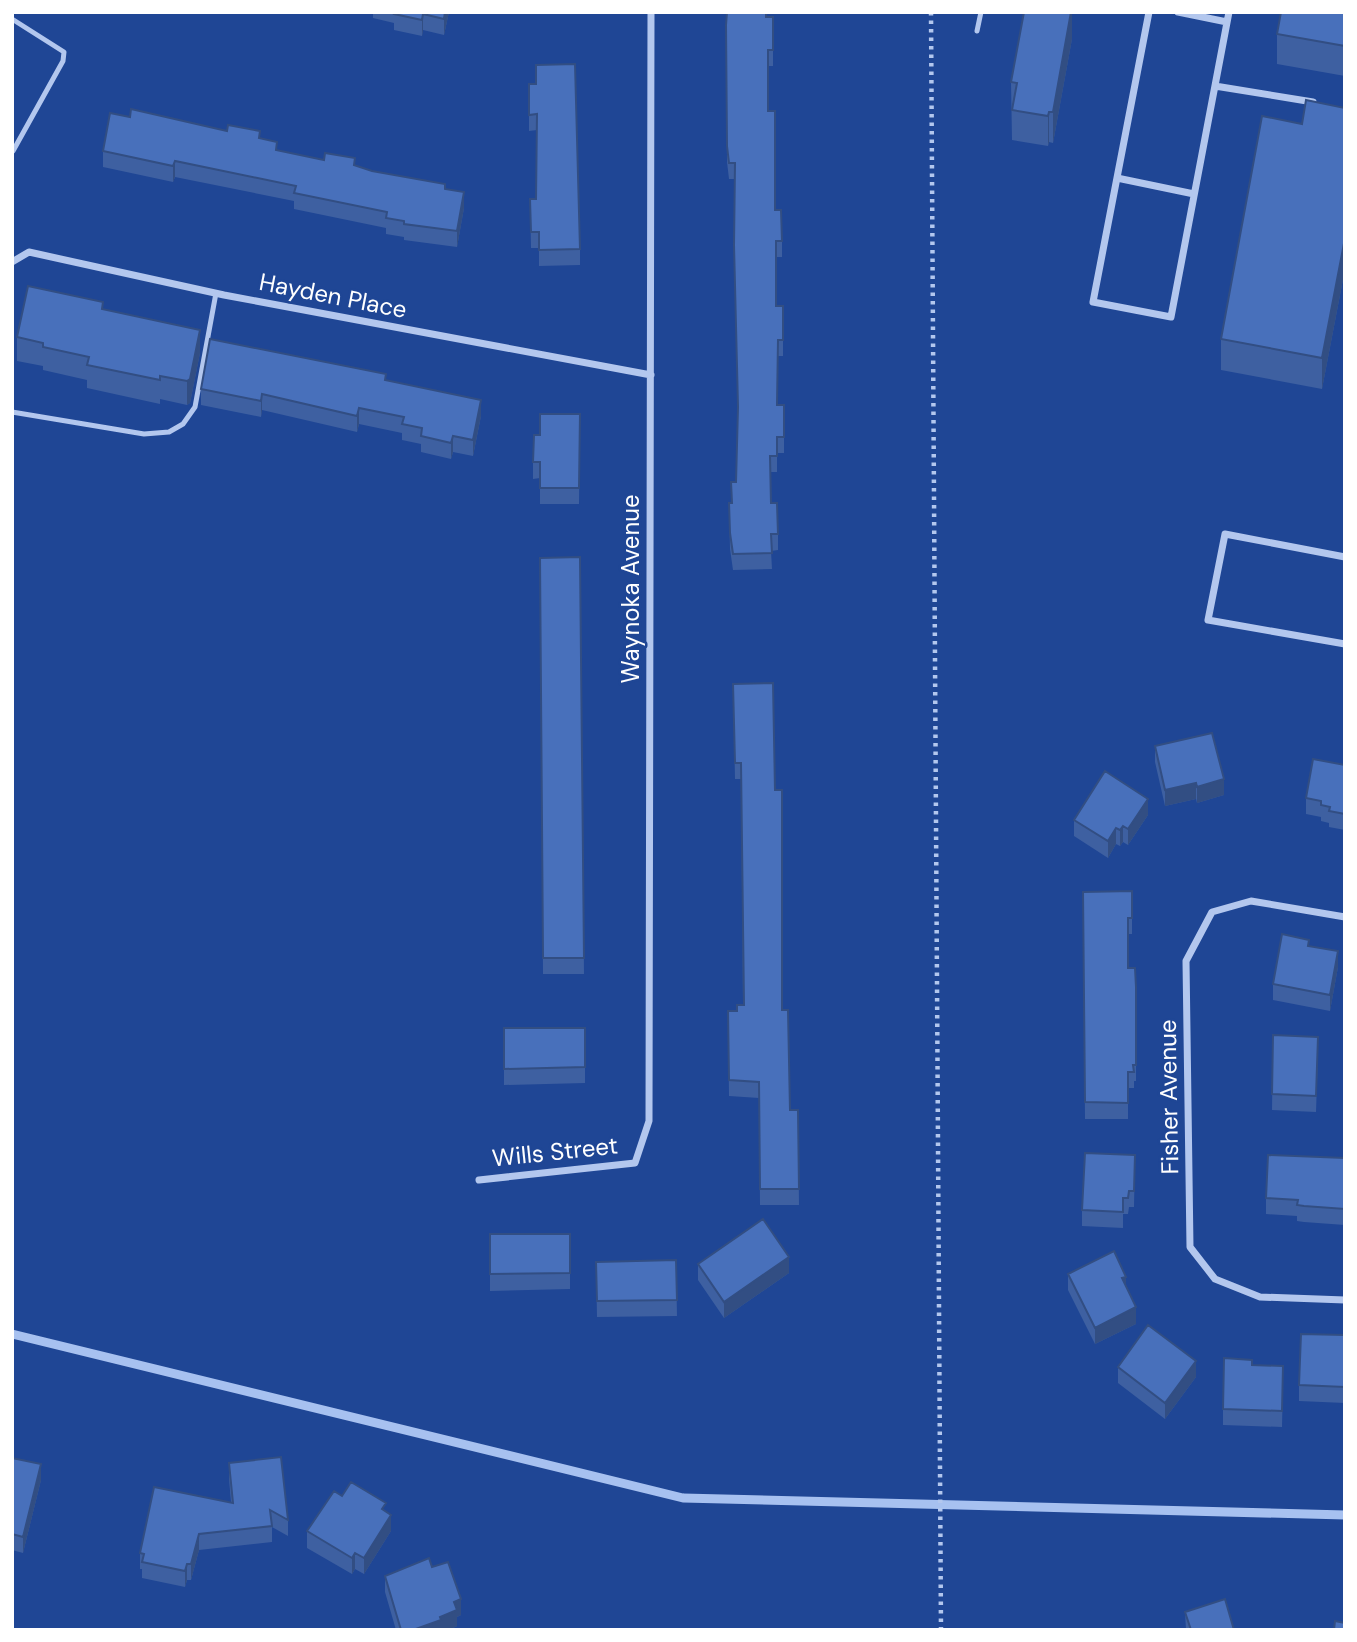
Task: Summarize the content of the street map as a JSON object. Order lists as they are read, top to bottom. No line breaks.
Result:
{"streets":{"street":["Hayden Place","Waynoka Avenue","Fisher Avenue","Wills Street"]},"crossings":[["Hayden Place","Waynoka Avenue"],["Waynoka Avenue","Wills Street"]]}
